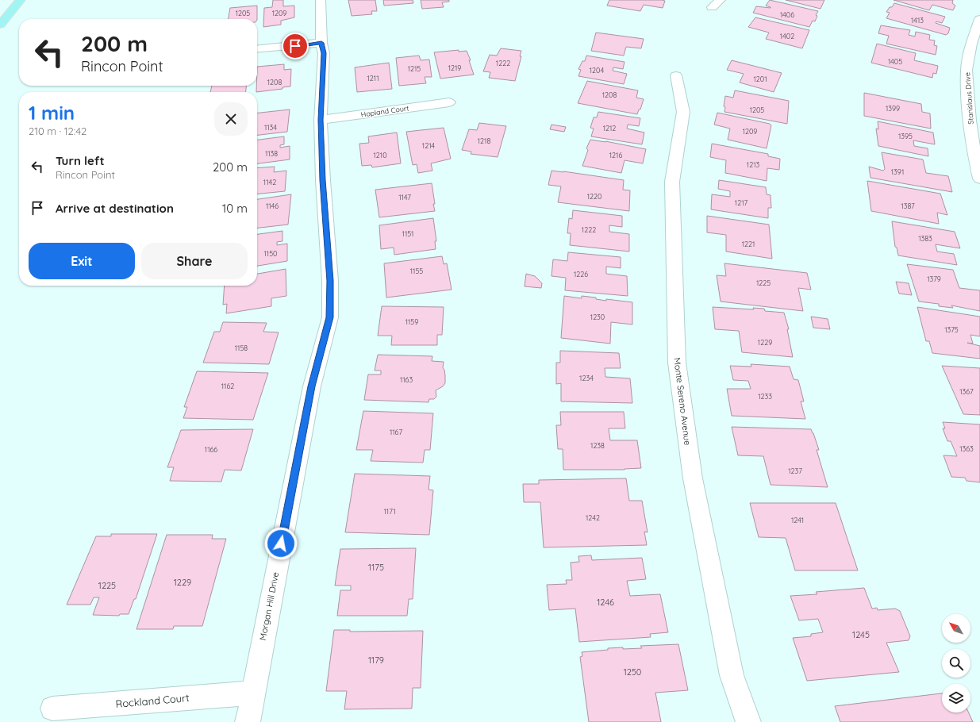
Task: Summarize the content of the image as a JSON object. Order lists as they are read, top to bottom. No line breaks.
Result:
{"streets":{"street":["Stanislaus Drive","Hopland Court","Monte Sereno Avenue","Morgan Hill Drive","Rockland Court"]},"crossings":[["Hopland Court","Morgan Hill Drive"],["Morgan Hill Drive","Rockland Court"]],"house_numbers":["1205","1209","1406","1413","1402","1405","1222","1219","1215","1204","1211","1201","1208","1208","1399","1205","1134","1212","1209","1395","1218","1214","1138","1210","1216","1213","1391","1142","1220","1147","1217","1146","1387","1222","1151","1383","1221","1150","1155","1226","1379","1225","1230","1159","1375","1229","1158","1234","1163","1162","1367","1233","1167","1238","1363","1166","1237","1171","1242","1241","1175","1229","1225","1246","1245","1179","1250"],"north":"top left","page":{"turn":["200 m","Rincon Point"],"heading":["1 min","210 m · 12:42"],"list":[{"name":"Turn left","note":"Rincon Point","value":"200 m"},{"name":"Arrive at destination","value":"10 m"}],"buttons":["Exit","Share"]}}
